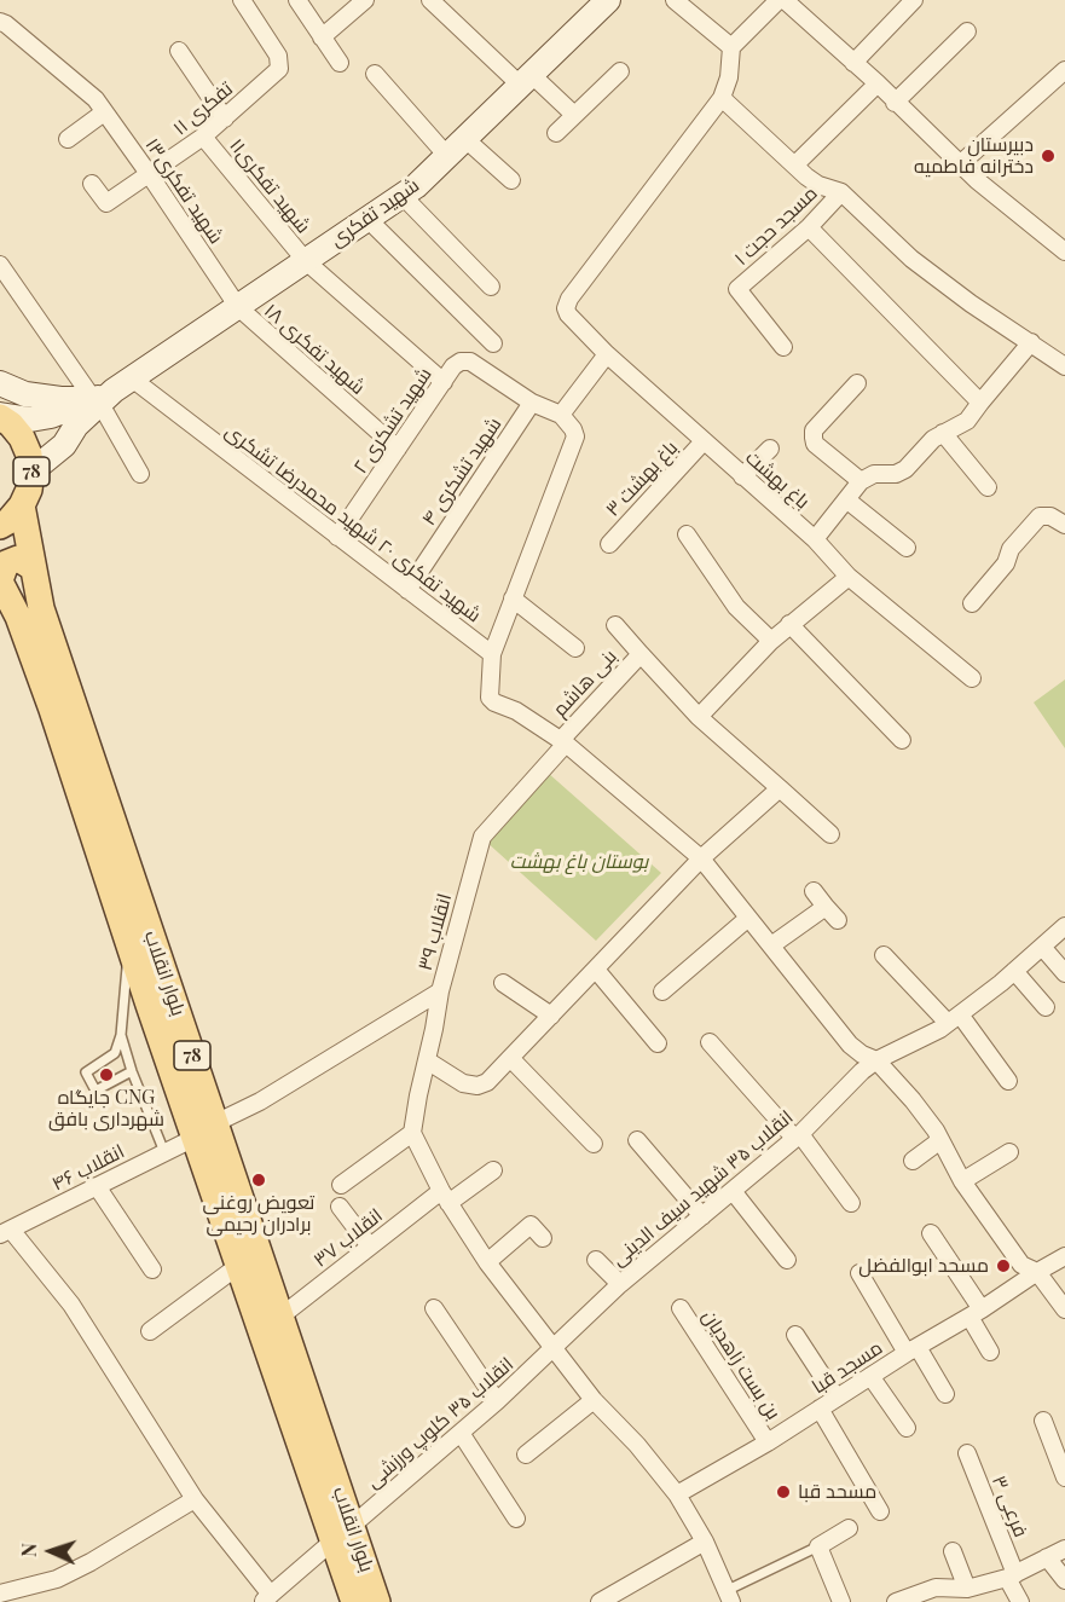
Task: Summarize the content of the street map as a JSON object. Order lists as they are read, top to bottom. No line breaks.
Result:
{"streets":{"main road":["78","بلوار انقلاب"],"street":["تفکری ۱۱","شهید تفکری۱۱","شهید تفکری۱۳","شهید تفکری","مسجد حجت ۱","شهید تفکری ۱۸","شهید تشکری ۲","شهید تشکری ۴","باغ بهشت ۳","باغ بهشت","شهید تفکری ۲۰ شهید محمدرضا تشکری","بنی هاشم","انقلاب ۳۹","انقلاب ۴۶","انقلاب ۳۵ شهید سیف الدینی","انقلاب ۳۷","بن بست زاهدیان","مسجد قبا","انقلاب ۳۵ کلوپ ورزشی","فرعی ۳"]},"crossings":[["تفکری ۱۱","شهید تفکری۱۱"],["تفکری ۱۱","شهید تفکری۱۳"],["شهید تفکری۱۱","شهید تفکری"],["شهید تفکری۱۱","شهید تشکری ۲"],["شهید تفکری۱۳","شهید تفکری"],["شهید تفکری۱۳","شهید تفکری ۱۸"],["شهید تفکری","شهید تفکری ۱۸"],["شهید تفکری","شهید تفکری ۲۰ شهید محمدرضا تشکری"],["شهید تفکری ۱۸","شهید تشکری ۲"],["شهید تشکری ۲","شهید تشکری ۴"],["شهید تشکری ۲","شهید تفکری ۲۰ شهید محمدرضا تشکری"],["78","بلوار انقلاب"],["شهید تشکری ۴","شهید تفکری ۲۰ شهید محمدرضا تشکری"],["باغ بهشت ۳","باغ بهشت"],["بنی هاشم","انقلاب ۳۹"],["انقلاب ۳۹","بلوار انقلاب"],["انقلاب ۳۹","انقلاب ۴۶"],["بلوار انقلاب","انقلاب ۴۶"],["بلوار انقلاب","انقلاب ۳۷"],["بلوار انقلاب","انقلاب ۳۵ کلوپ ورزشی"],["انقلاب ۳۵ شهید سیف الدینی","انقلاب ۳۵ کلوپ ورزشی"],["بن بست زاهدیان","مسجد قبا"]],"parks":["بوستان باغ بهشت"],"places":["دبیرستان دخترانه فاطمیه","جایگاه CNG شهرداری بافق","تعویض روغنی برادران رحیمی","مسحد ابوالفضل","مسحد قبا"],"north":"left"}
